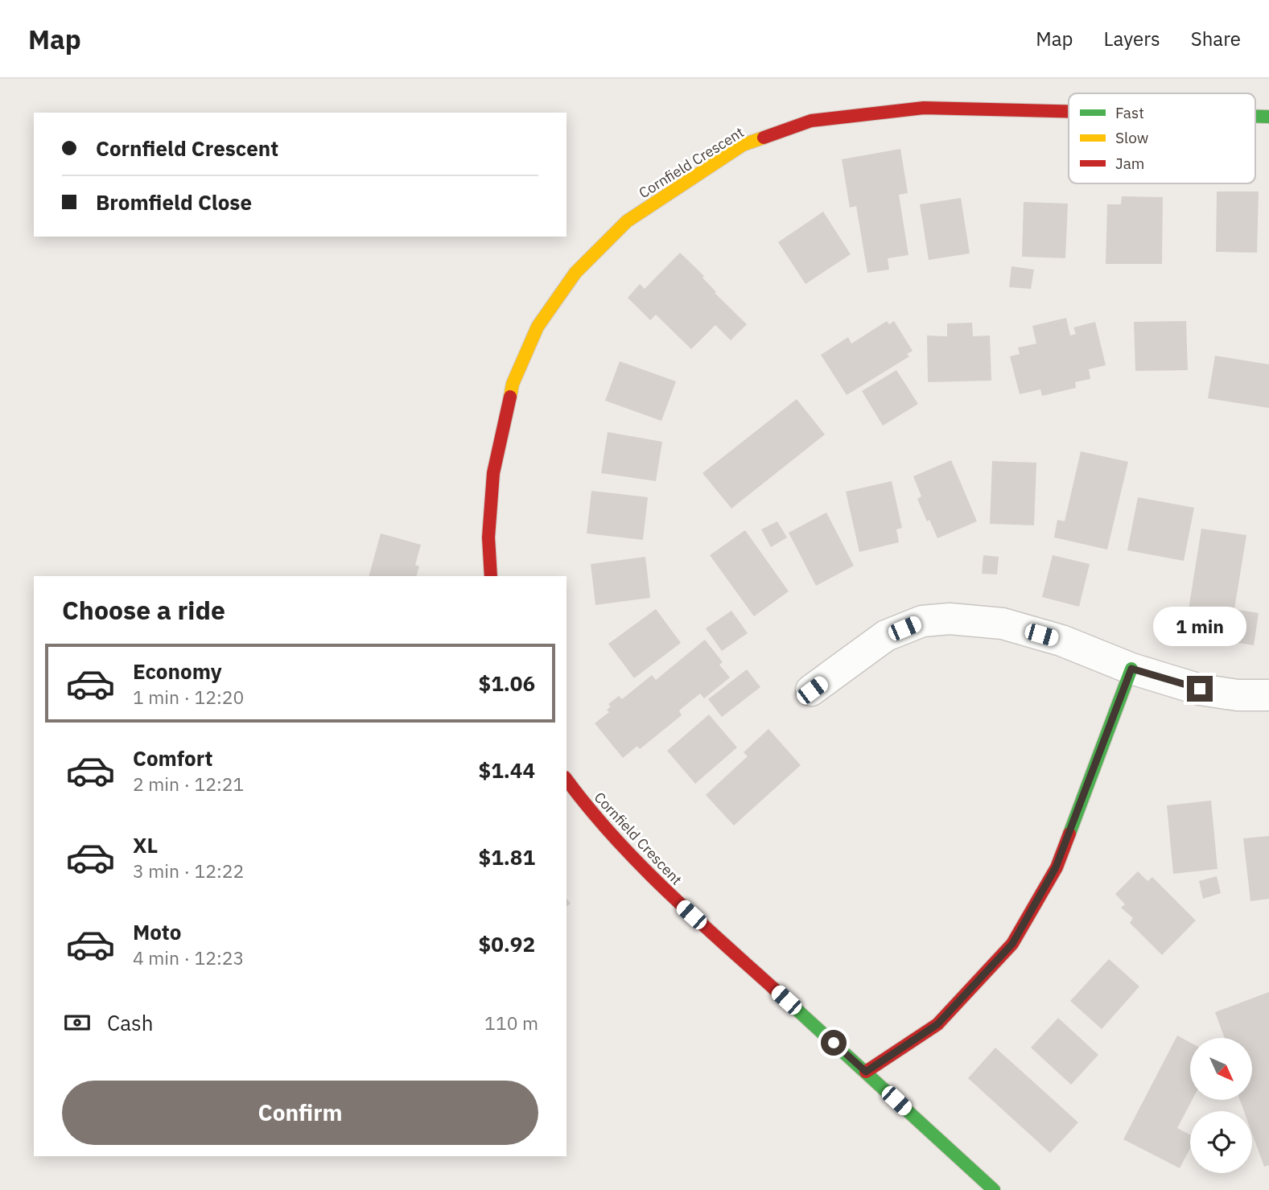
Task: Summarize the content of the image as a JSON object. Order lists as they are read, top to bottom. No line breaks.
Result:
{"streets":{"street":["Cornfield Crescent"]},"legend":["Fast","Slow","Jam"],"north":"bottom right","page":{"header":"Map","nav":["Map","Layers","Share"],"banner":["Cornfield Crescent","Bromfield Close"],"heading":"Choose a ride","bubble":"1 min","list":[{"name":"Economy","note":"1 min · 12:20","value":"$1.06"},{"name":"Comfort","note":"2 min · 12:21","value":"$1.44"},{"name":"XL","note":"3 min · 12:22","value":"$1.81"},{"name":"Moto","note":"4 min · 12:23","value":"$0.92"}],"pay":["Cash","110 m"],"buttons":"Confirm"}}
